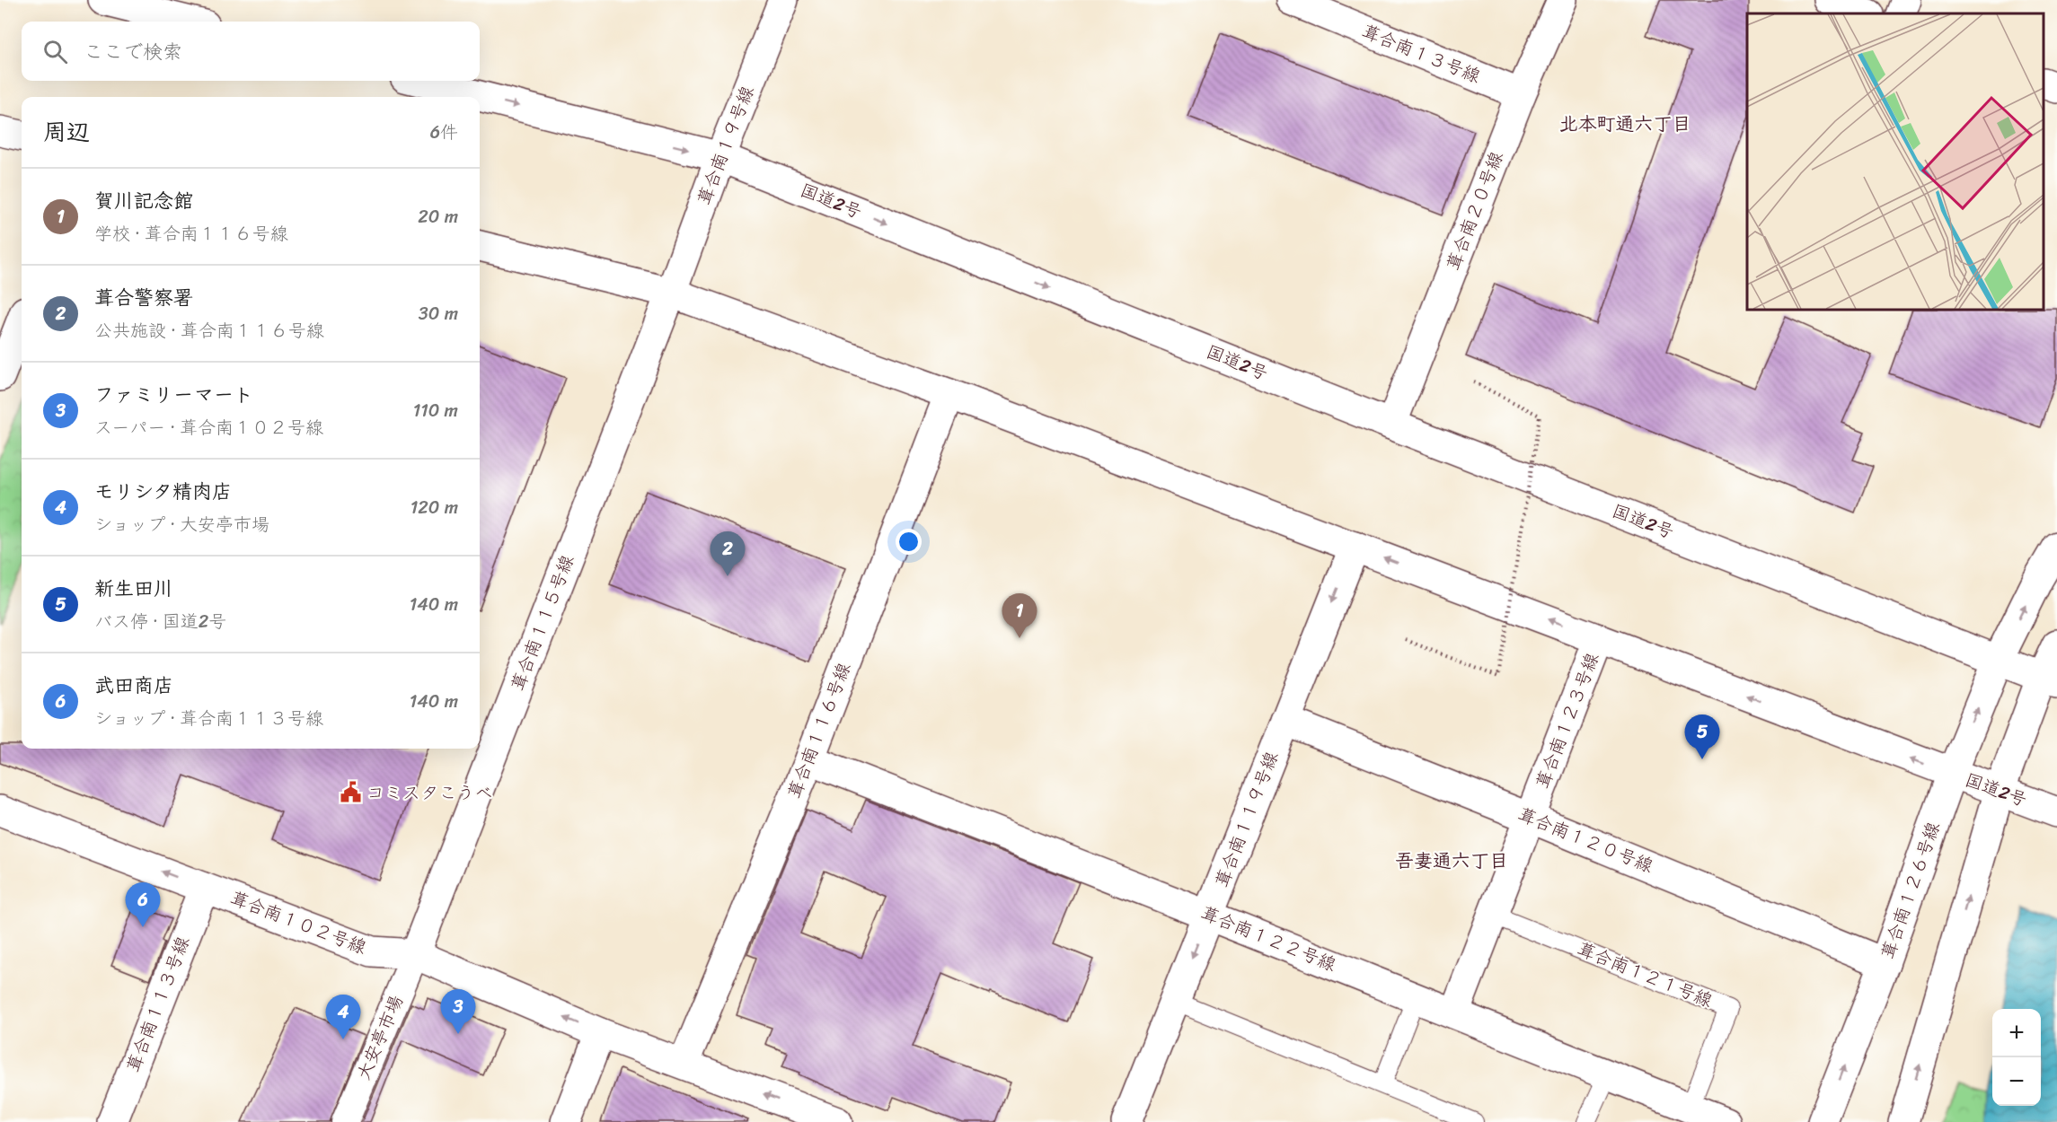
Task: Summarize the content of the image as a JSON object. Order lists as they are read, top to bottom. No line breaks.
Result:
{"streets":{"main road":["葺合南１３号線","葺合南１９号線","国道2号","葺合南２０号線","葺合南１１５号線","葺合南１２３号線","葺合南１１６号線","葺合南１１９号線","葺合南１２０号線","葺合南１２６号線","葺合南１０２号線","葺合南１２２号線","葺合南１１３号線"],"street":["大安亭市場"],"lane":["葺合南１２１号線"]},"crossings":[["葺合南１３号線","葺合南２０号線"],["葺合南１９号線","国道2号"],["葺合南１９号線","葺合南１１５号線"],["国道2号","葺合南２０号線"],["国道2号","葺合南１１５号線"],["国道2号","葺合南１２３号線"],["国道2号","葺合南１１６号線"],["国道2号","葺合南１１９号線"],["国道2号","葺合南１２６号線"],["葺合南１１５号線","葺合南１０２号線"],["葺合南１１５号線","大安亭市場"],["葺合南１２３号線","葺合南１２０号線"],["葺合南１２３号線","葺合南１２２号線"],["葺合南１２３号線","葺合南１２１号線"],["葺合南１１６号線","葺合南１０２号線"],["葺合南１１６号線","葺合南１２２号線"],["葺合南１１９号線","葺合南１２０号線"],["葺合南１１９号線","葺合南１２２号線"],["葺合南１２０号線","葺合南１２６号線"],["葺合南１０２号線","葺合南１１３号線"],["葺合南１０２号線","大安亭市場"],["葺合南１２２号線","葺合南１２１号線"]],"one_way":["葺合南１１９号線","葺合南１０２号線"],"districts":["北本町通六丁目","吾妻通六丁目"],"places":{"public building":["コミスタこうべ"]},"page":{"search":"ここで検索","heading":["周辺","6件"],"list":[{"mark":"1","name":"賀川記念館","note":"学校 · 葺合南１１６号線","value":"20 m"},{"mark":"2","name":"葺合警察署","note":"公共施設 · 葺合南１１６号線","value":"30 m"},{"mark":"3","name":"ファミリーマート","note":"スーパー · 葺合南１０２号線","value":"110 m"},{"mark":"4","name":"モリシタ精肉店","note":"ショップ · 大安亭市場","value":"120 m"},{"mark":"5","name":"新生田川","note":"バス停 · 国道2号","value":"140 m"},{"mark":"6","name":"武田商店","note":"ショップ · 葺合南１１３号線","value":"140 m"}],"pins":["2","1","5","6","3","4"],"map_buttons":["+","−"]}}
